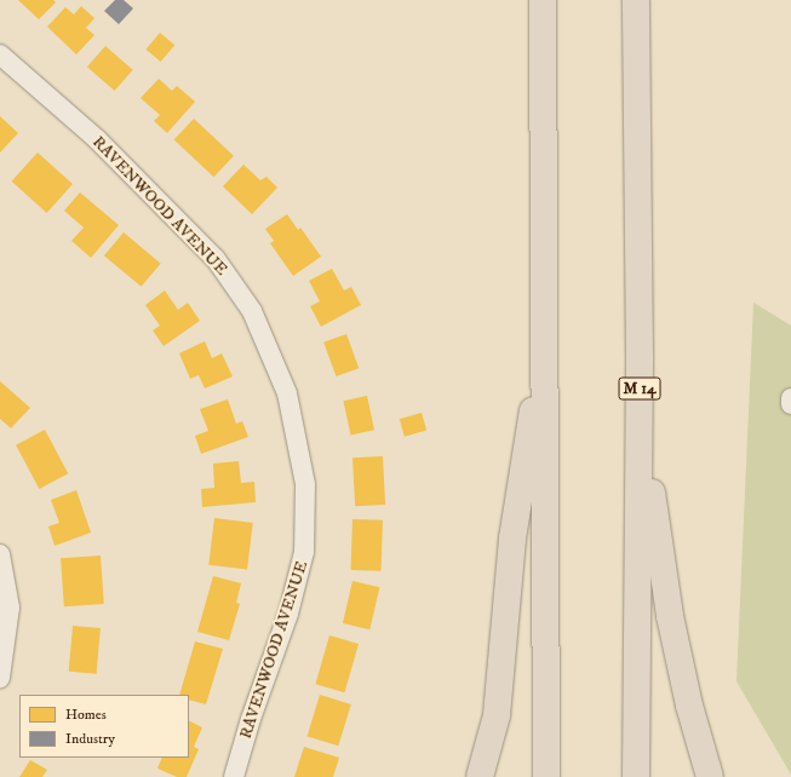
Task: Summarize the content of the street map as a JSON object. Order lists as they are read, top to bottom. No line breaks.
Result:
{"streets":{"highway":["M 14"],"street":["RAVENWOOD AVENUE"]},"legend":["Homes","Industry"]}
